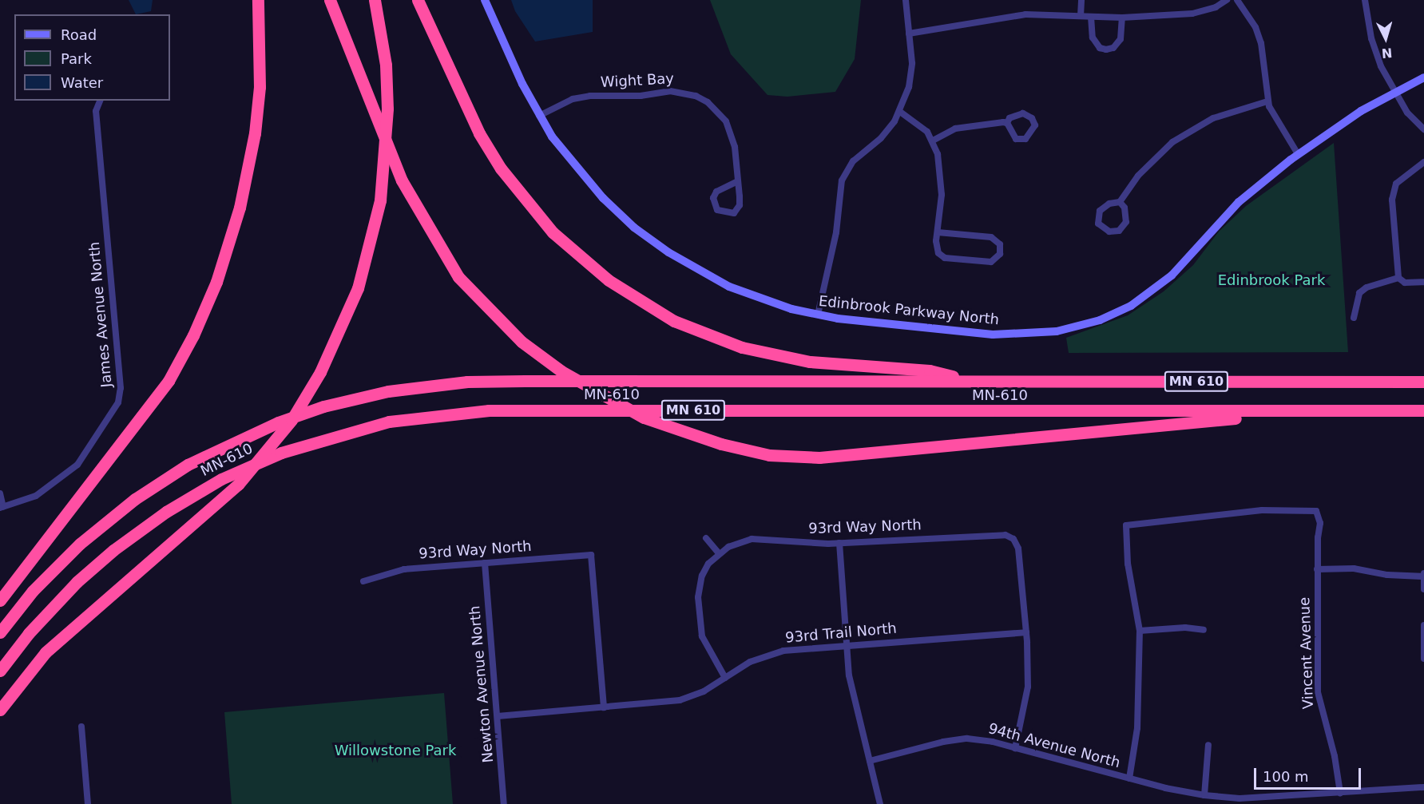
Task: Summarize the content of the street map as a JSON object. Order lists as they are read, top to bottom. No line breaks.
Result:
{"streets":{"highway":["MN 610","MN-610"],"street":["Wight Bay","Edinbrook Parkway North","James Avenue North","93rd Way North","93rd Trail North","Vincent Avenue","Newton Avenue North","94th Avenue North"]},"crossings":[["Wight Bay","Edinbrook Parkway North"],["93rd Way North","93rd Trail North"],["93rd Way North","Newton Avenue North"],["93rd Trail North","Newton Avenue North"],["Vincent Avenue","94th Avenue North"]],"parks":["Edinbrook Park","Willowstone Park"],"legend":["Road","Park","Water"],"scale_bar":"100 m","north":"bottom"}
